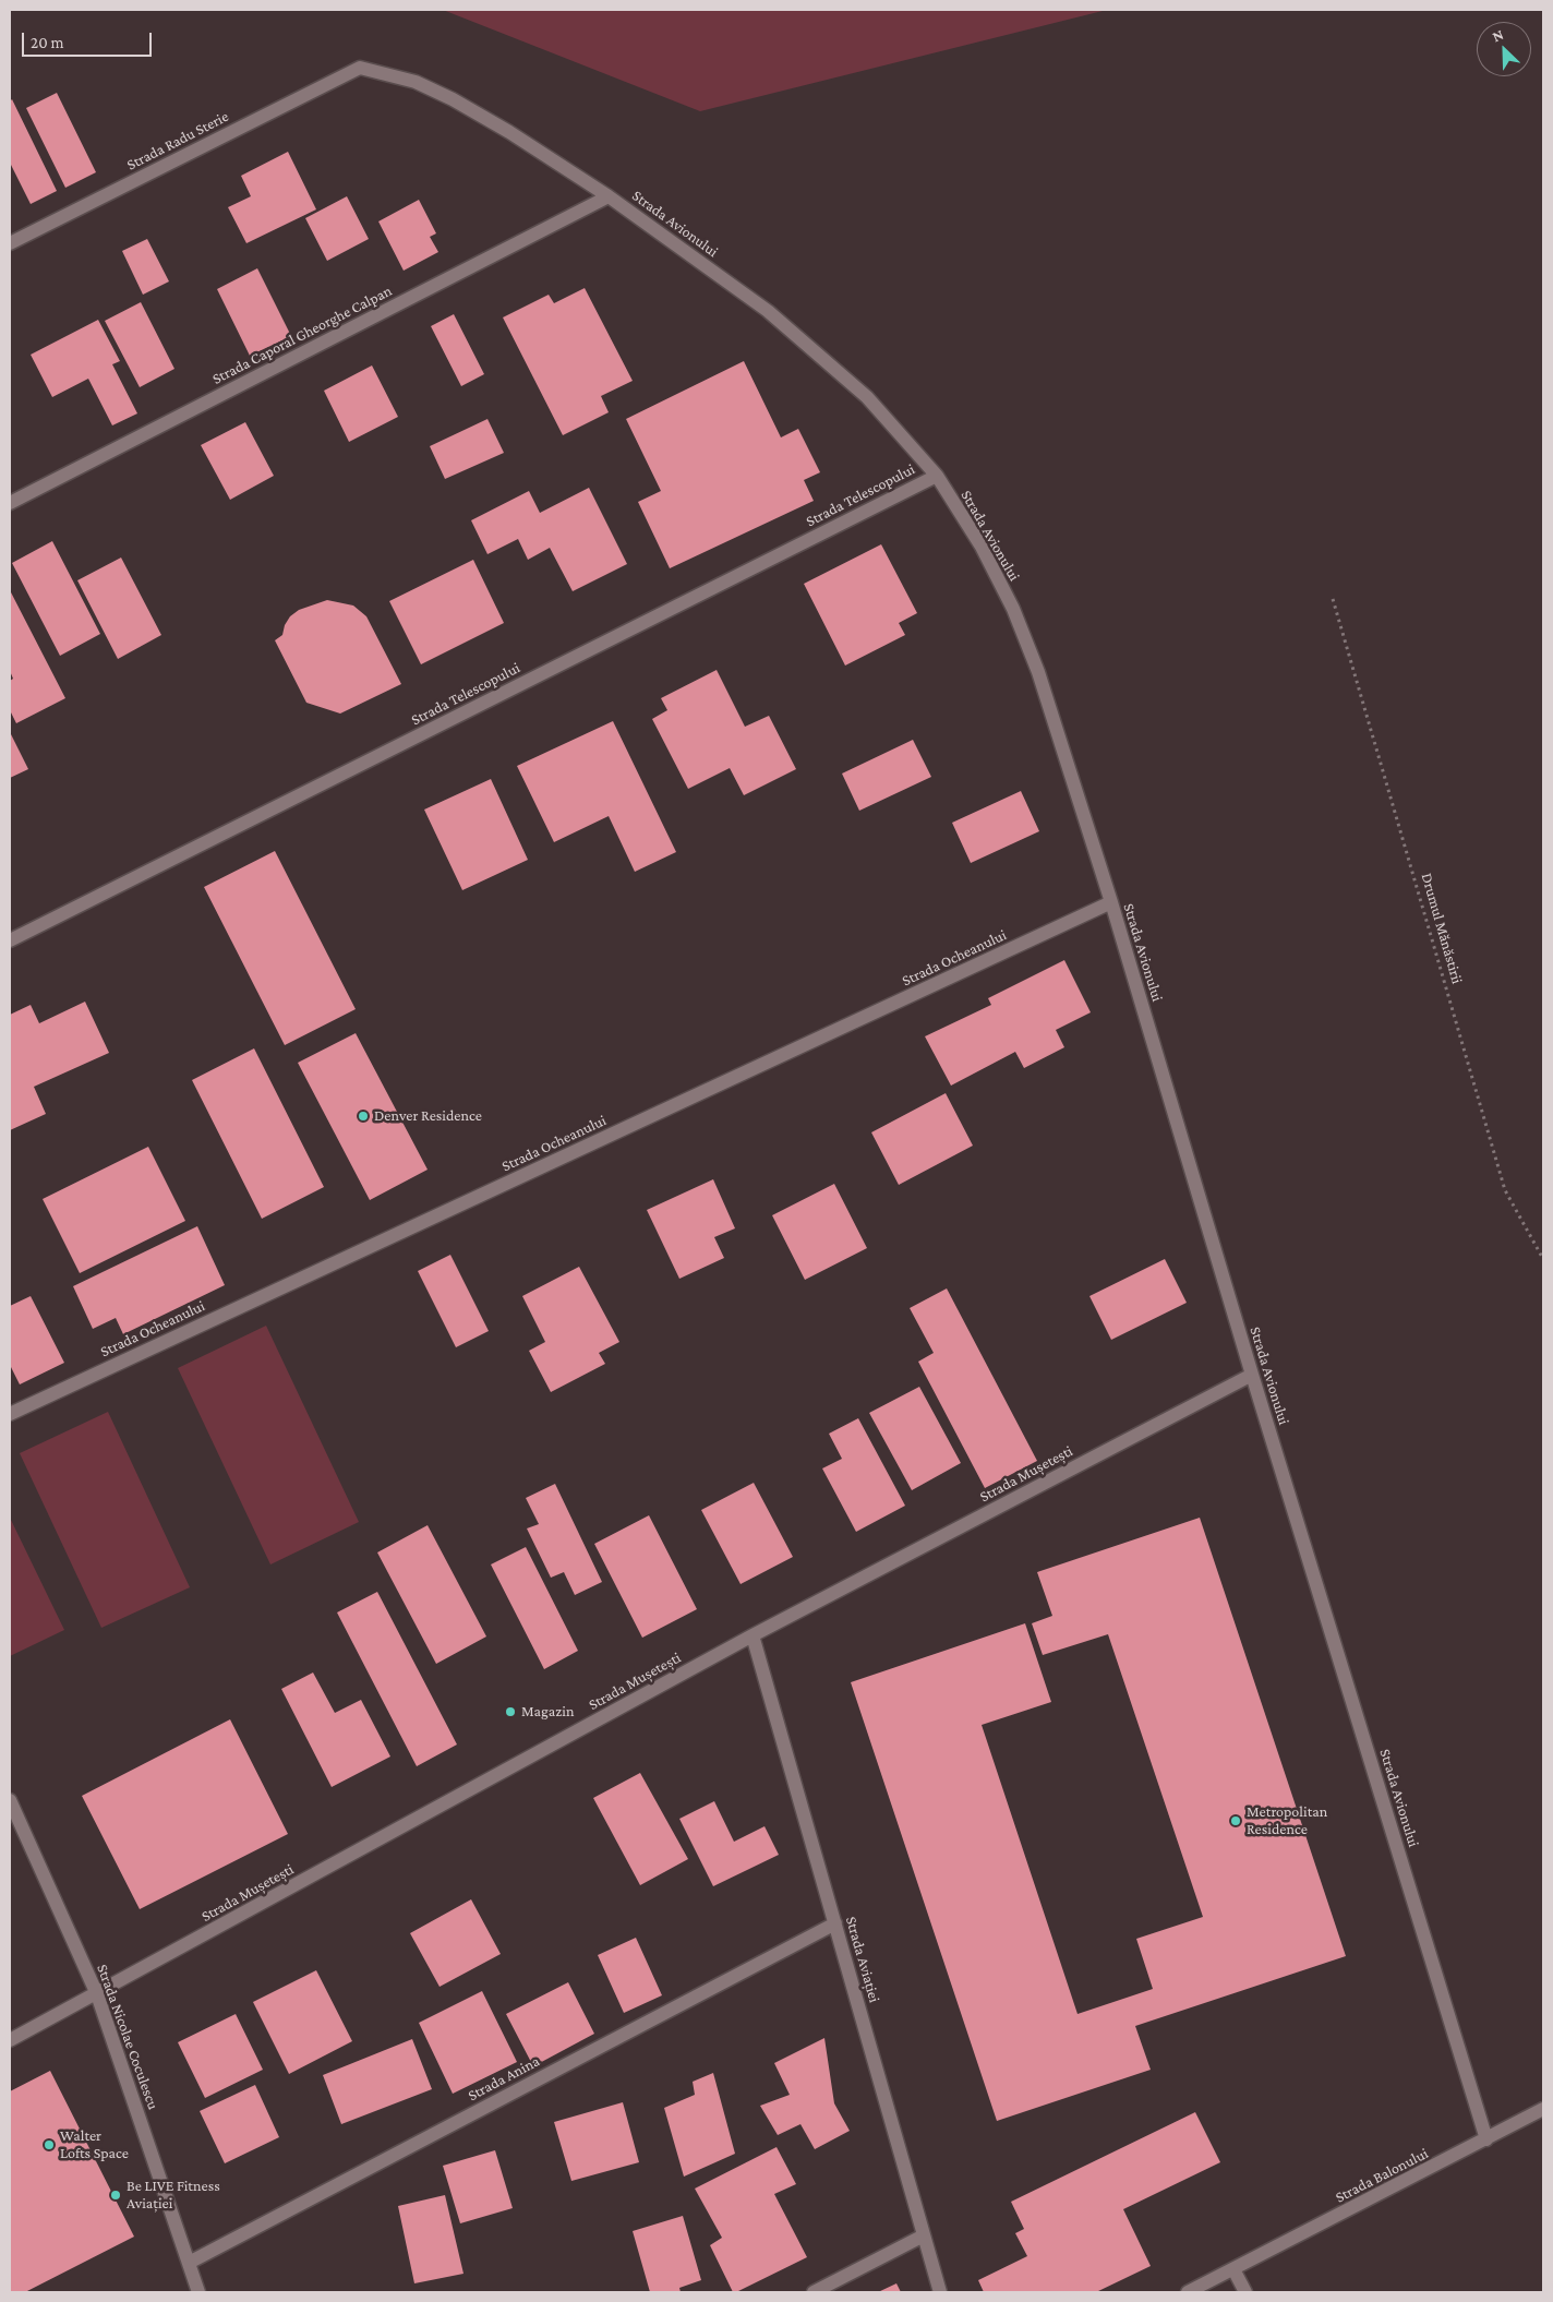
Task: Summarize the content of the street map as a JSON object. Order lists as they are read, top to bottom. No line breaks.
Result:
{"streets":{"street":["Strada Radu Sterie","Strada Avionului","Strada Caporal Gheorghe Calpan","Strada Telescopului","Strada Ocheanului","Strada Mușetești","Strada Aviației","Strada Nicolae Coculescu","Strada Anina","Strada Balonului"],"path":["Drumul Mănăstirii"]},"crossings":[["Strada Radu Sterie","Strada Avionului"],["Strada Avionului","Strada Caporal Gheorghe Calpan"],["Strada Avionului","Strada Telescopului"],["Strada Avionului","Strada Ocheanului"],["Strada Avionului","Strada Mușetești"],["Strada Avionului","Strada Balonului"],["Strada Mușetești","Strada Aviației"],["Strada Mușetești","Strada Nicolae Coculescu"],["Strada Aviației","Strada Anina"],["Strada Nicolae Coculescu","Strada Anina"]],"places":["Denver Residence","Magazin","Metropolitan Residence","Walter Lofts Space","Be LIVE Fitness Aviației"],"scale_bar":"20 m","north":"top left"}
